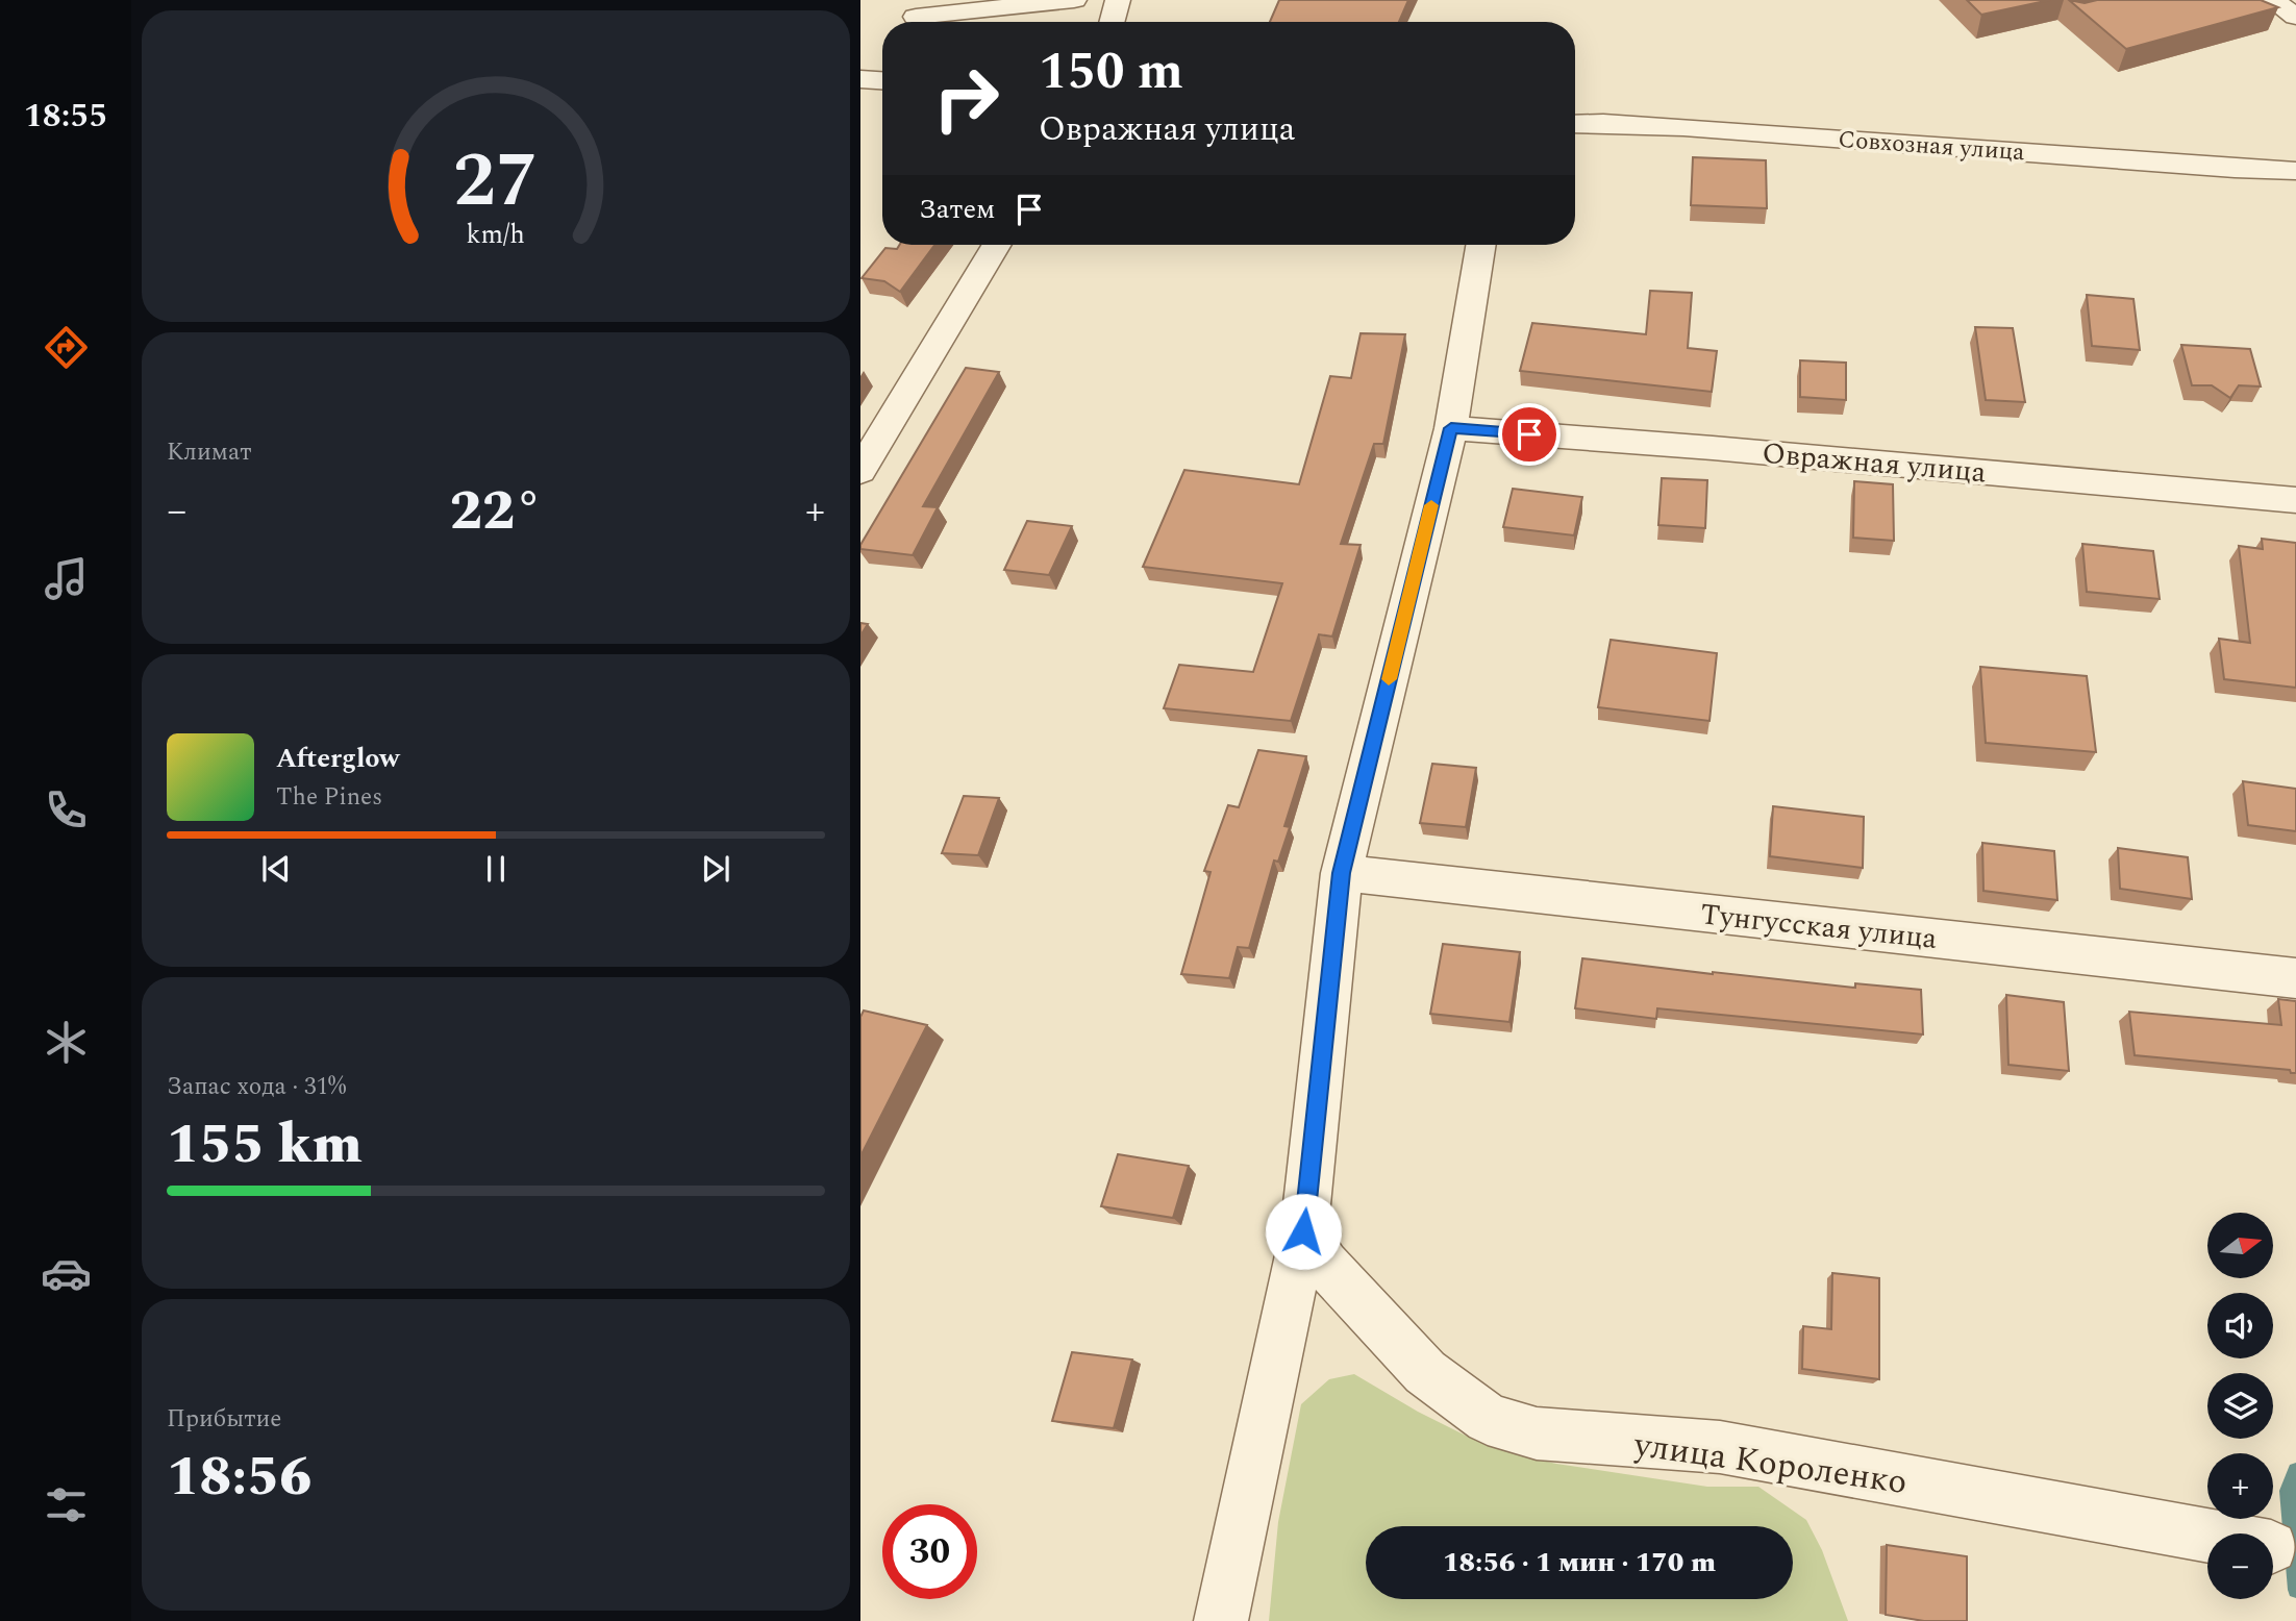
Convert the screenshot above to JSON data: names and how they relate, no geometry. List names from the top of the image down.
{
  "streets": {
    "street": [
      "Совхозная улица",
      "Овражная улица",
      "Тунгусская улица",
      "улица Короленко"
    ]
  },
  "north": "right",
  "page": {
    "tabs": "18:55",
    "turn": ["150 m", "Овражная улица"],
    "then": "Затем",
    "tile": [
      "Климат",
      ["Запас хода · 31%", "155 km"],
      ["Прибытие", "18:56"]
    ],
    "heat": ["−", "22°", "+"],
    "song": ["Afterglow", "The Pines"],
    "map_buttons": ["+", "−"],
    "limit": "30",
    "trip": "18:56 · 1 мин · 170 m",
    "gauge": ["27", "km/h"]
  }
}
